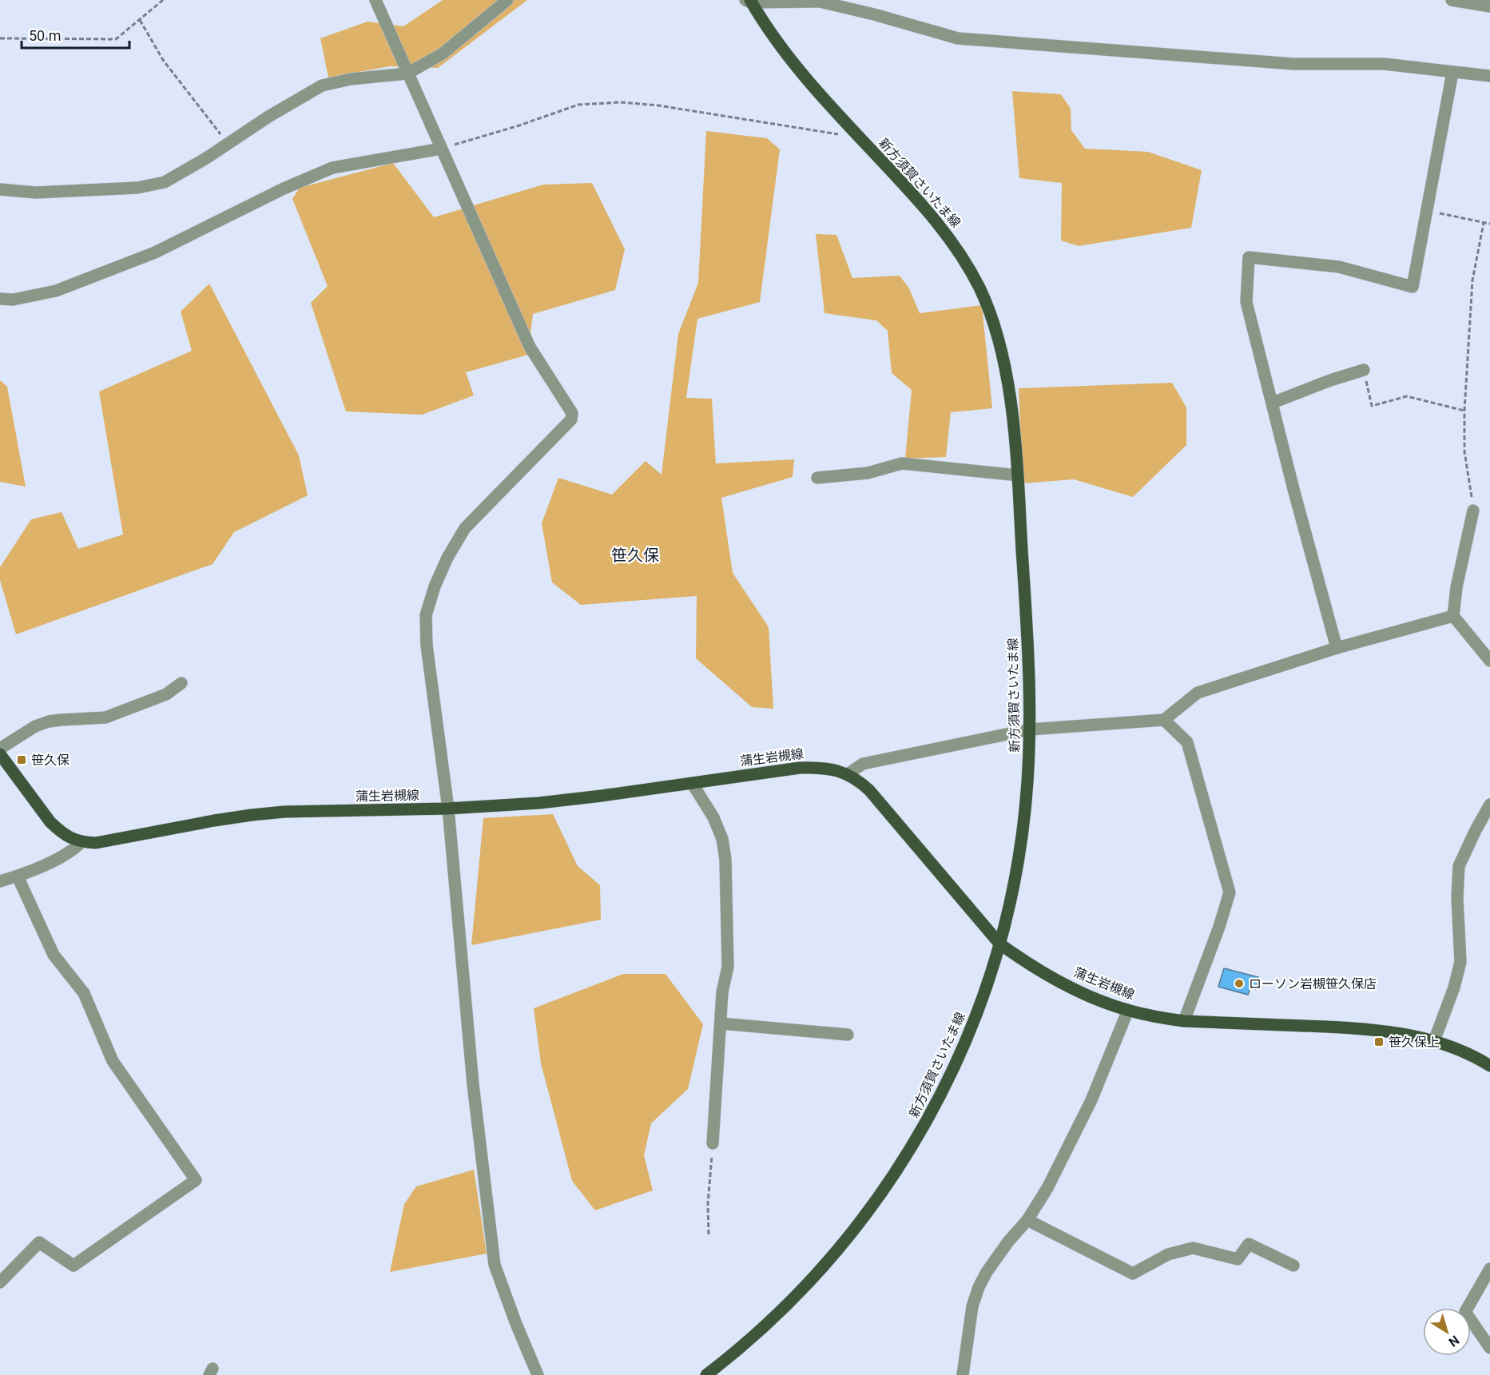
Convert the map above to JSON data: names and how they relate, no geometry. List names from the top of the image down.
{
  "streets": {
    "main road": ["新方須賀さいたま線", "蒲生岩槻線"]
  },
  "crossings": [
    ["新方須賀さいたま線", "蒲生岩槻線"]
  ],
  "districts": ["笹久保"],
  "places": {
    "transit": ["笹久保", "笹久保上"],
    "other": ["ローソン岩槻笹久保店"]
  },
  "scale_bar": "50 m",
  "north": "bottom right"
}
